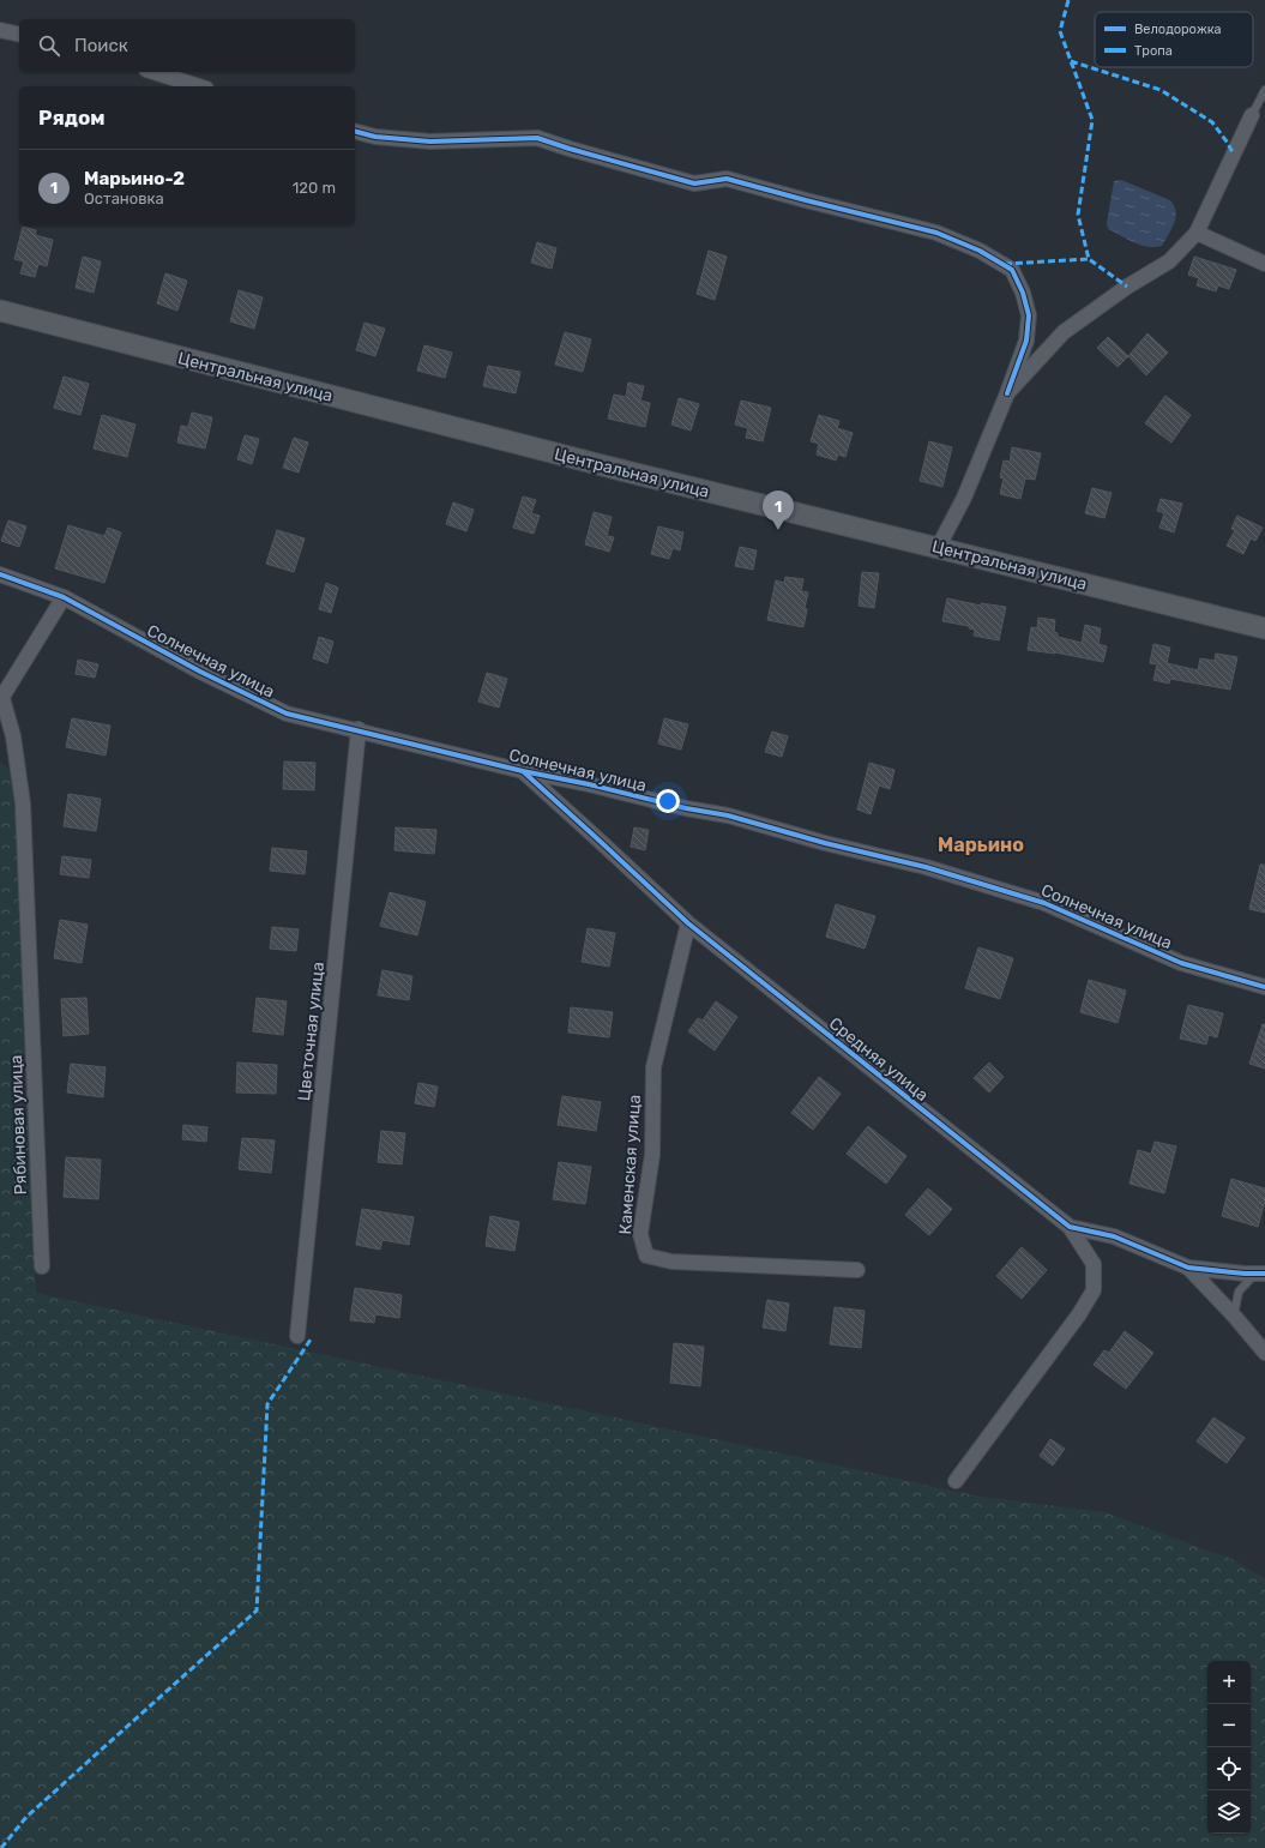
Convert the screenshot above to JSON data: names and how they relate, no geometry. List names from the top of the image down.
{
  "streets": {
    "main road": ["Центральная улица"],
    "street": [
      "Солнечная улица",
      "Цветочная улица",
      "Средняя улица",
      "Рябиновая улица",
      "Каменская улица"
    ]
  },
  "crossings": [
    ["Солнечная улица", "Цветочная улица"],
    ["Солнечная улица", "Средняя улица"],
    ["Средняя улица", "Каменская улица"]
  ],
  "districts": ["Марьино"],
  "legend": ["Велодорожка", "Тропа"],
  "page": {
    "search": "Поиск",
    "heading": "Рядом",
    "list": [
      {
        "mark": "1",
        "name": "Марьино-2",
        "note": "Остановка",
        "value": "120 m"
      }
    ],
    "pins": "1",
    "map_buttons": ["+", "−"]
  }
}
